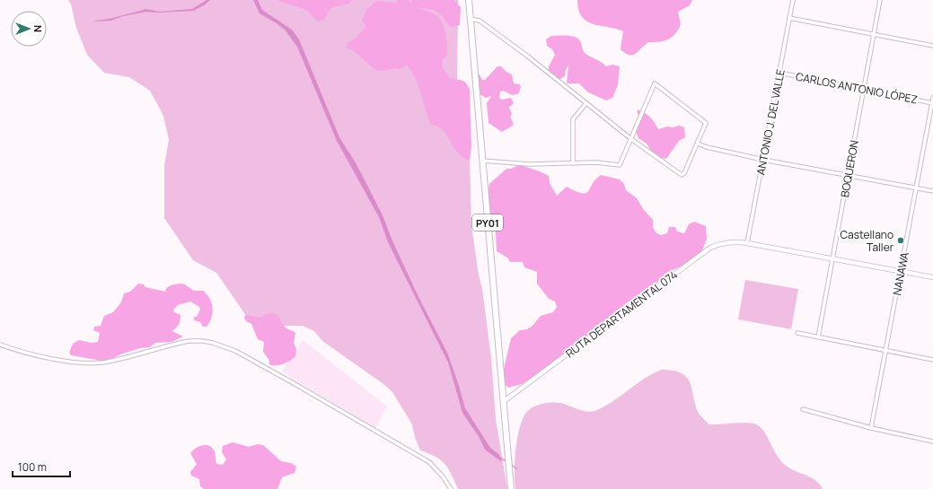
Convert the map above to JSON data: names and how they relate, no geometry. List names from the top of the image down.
{
  "streets": {
    "highway": ["PY01"],
    "street": [
      "CARLOS ANTONIO LÓPEZ",
      "ANTONIO J. DEL VALLE",
      "BOQUERON",
      "NANAWA",
      "RUTA DEPARTAMENTAL 074"
    ]
  },
  "crossings": [
    ["CARLOS ANTONIO LÓPEZ", "ANTONIO J. DEL VALLE"],
    ["CARLOS ANTONIO LÓPEZ", "BOQUERON"],
    ["CARLOS ANTONIO LÓPEZ", "NANAWA"],
    ["ANTONIO J. DEL VALLE", "RUTA DEPARTAMENTAL 074"],
    ["BOQUERON", "RUTA DEPARTAMENTAL 074"],
    ["PY01", "RUTA DEPARTAMENTAL 074"],
    ["NANAWA", "RUTA DEPARTAMENTAL 074"]
  ],
  "places": ["Castellano Taller"],
  "scale_bar": "100 m",
  "north": "right"
}
